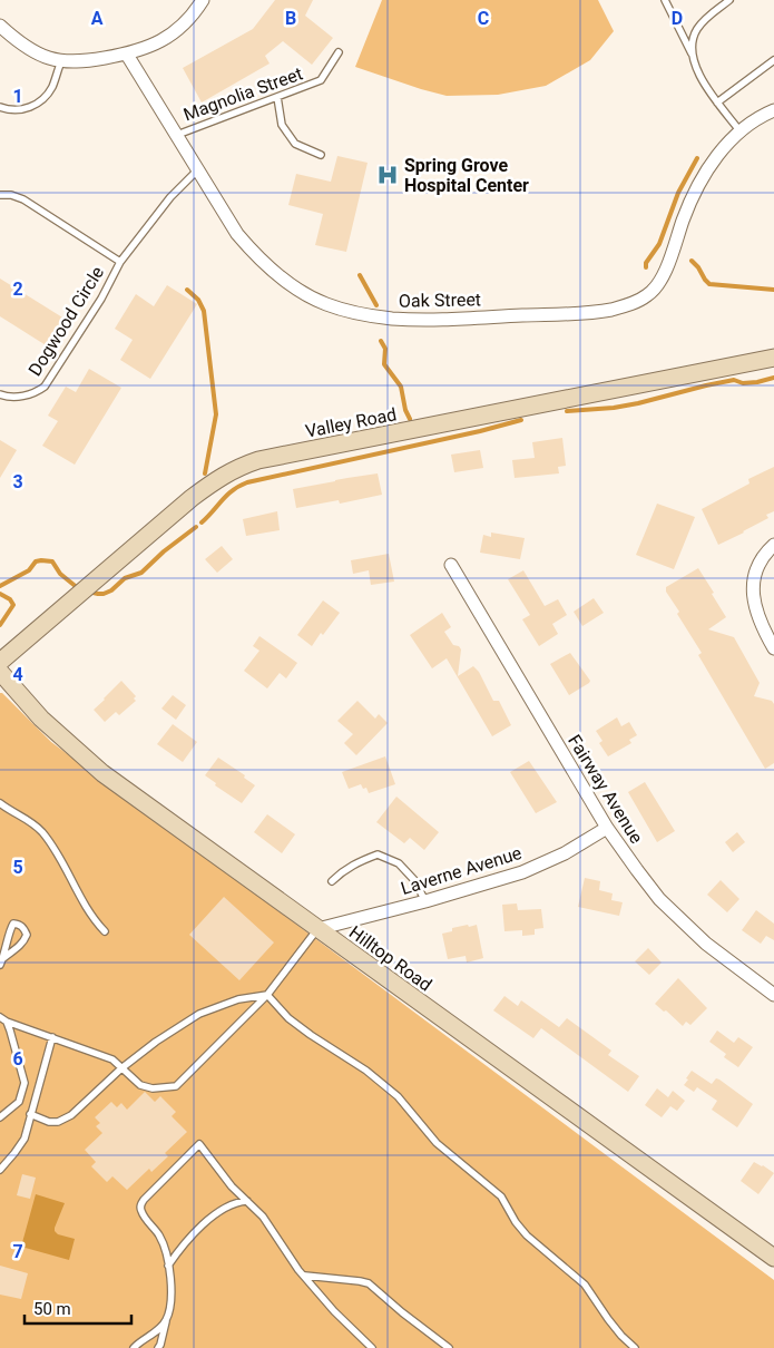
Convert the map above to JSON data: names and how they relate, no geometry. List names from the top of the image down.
{
  "streets": {
    "street": [
      "Oak Street",
      "Valley Road",
      "Fairway Avenue",
      "Laverne Avenue",
      "Hilltop Road"
    ],
    "lane": ["Magnolia Street", "Dogwood Circle"]
  },
  "crossings": [
    ["Magnolia Street", "Oak Street"],
    ["Oak Street", "Dogwood Circle"],
    ["Fairway Avenue", "Laverne Avenue"],
    ["Laverne Avenue", "Hilltop Road"]
  ],
  "places": {
    "hospital": ["Spring Grove Hospital Center"]
  },
  "scale_bar": "50 m",
  "grid": {
    "columns": [
      "A",
      "B",
      "C",
      "D"
    ],
    "rows": [
      "1",
      "2",
      "3",
      "4",
      "5",
      "6",
      "7"
    ]
  }
}
